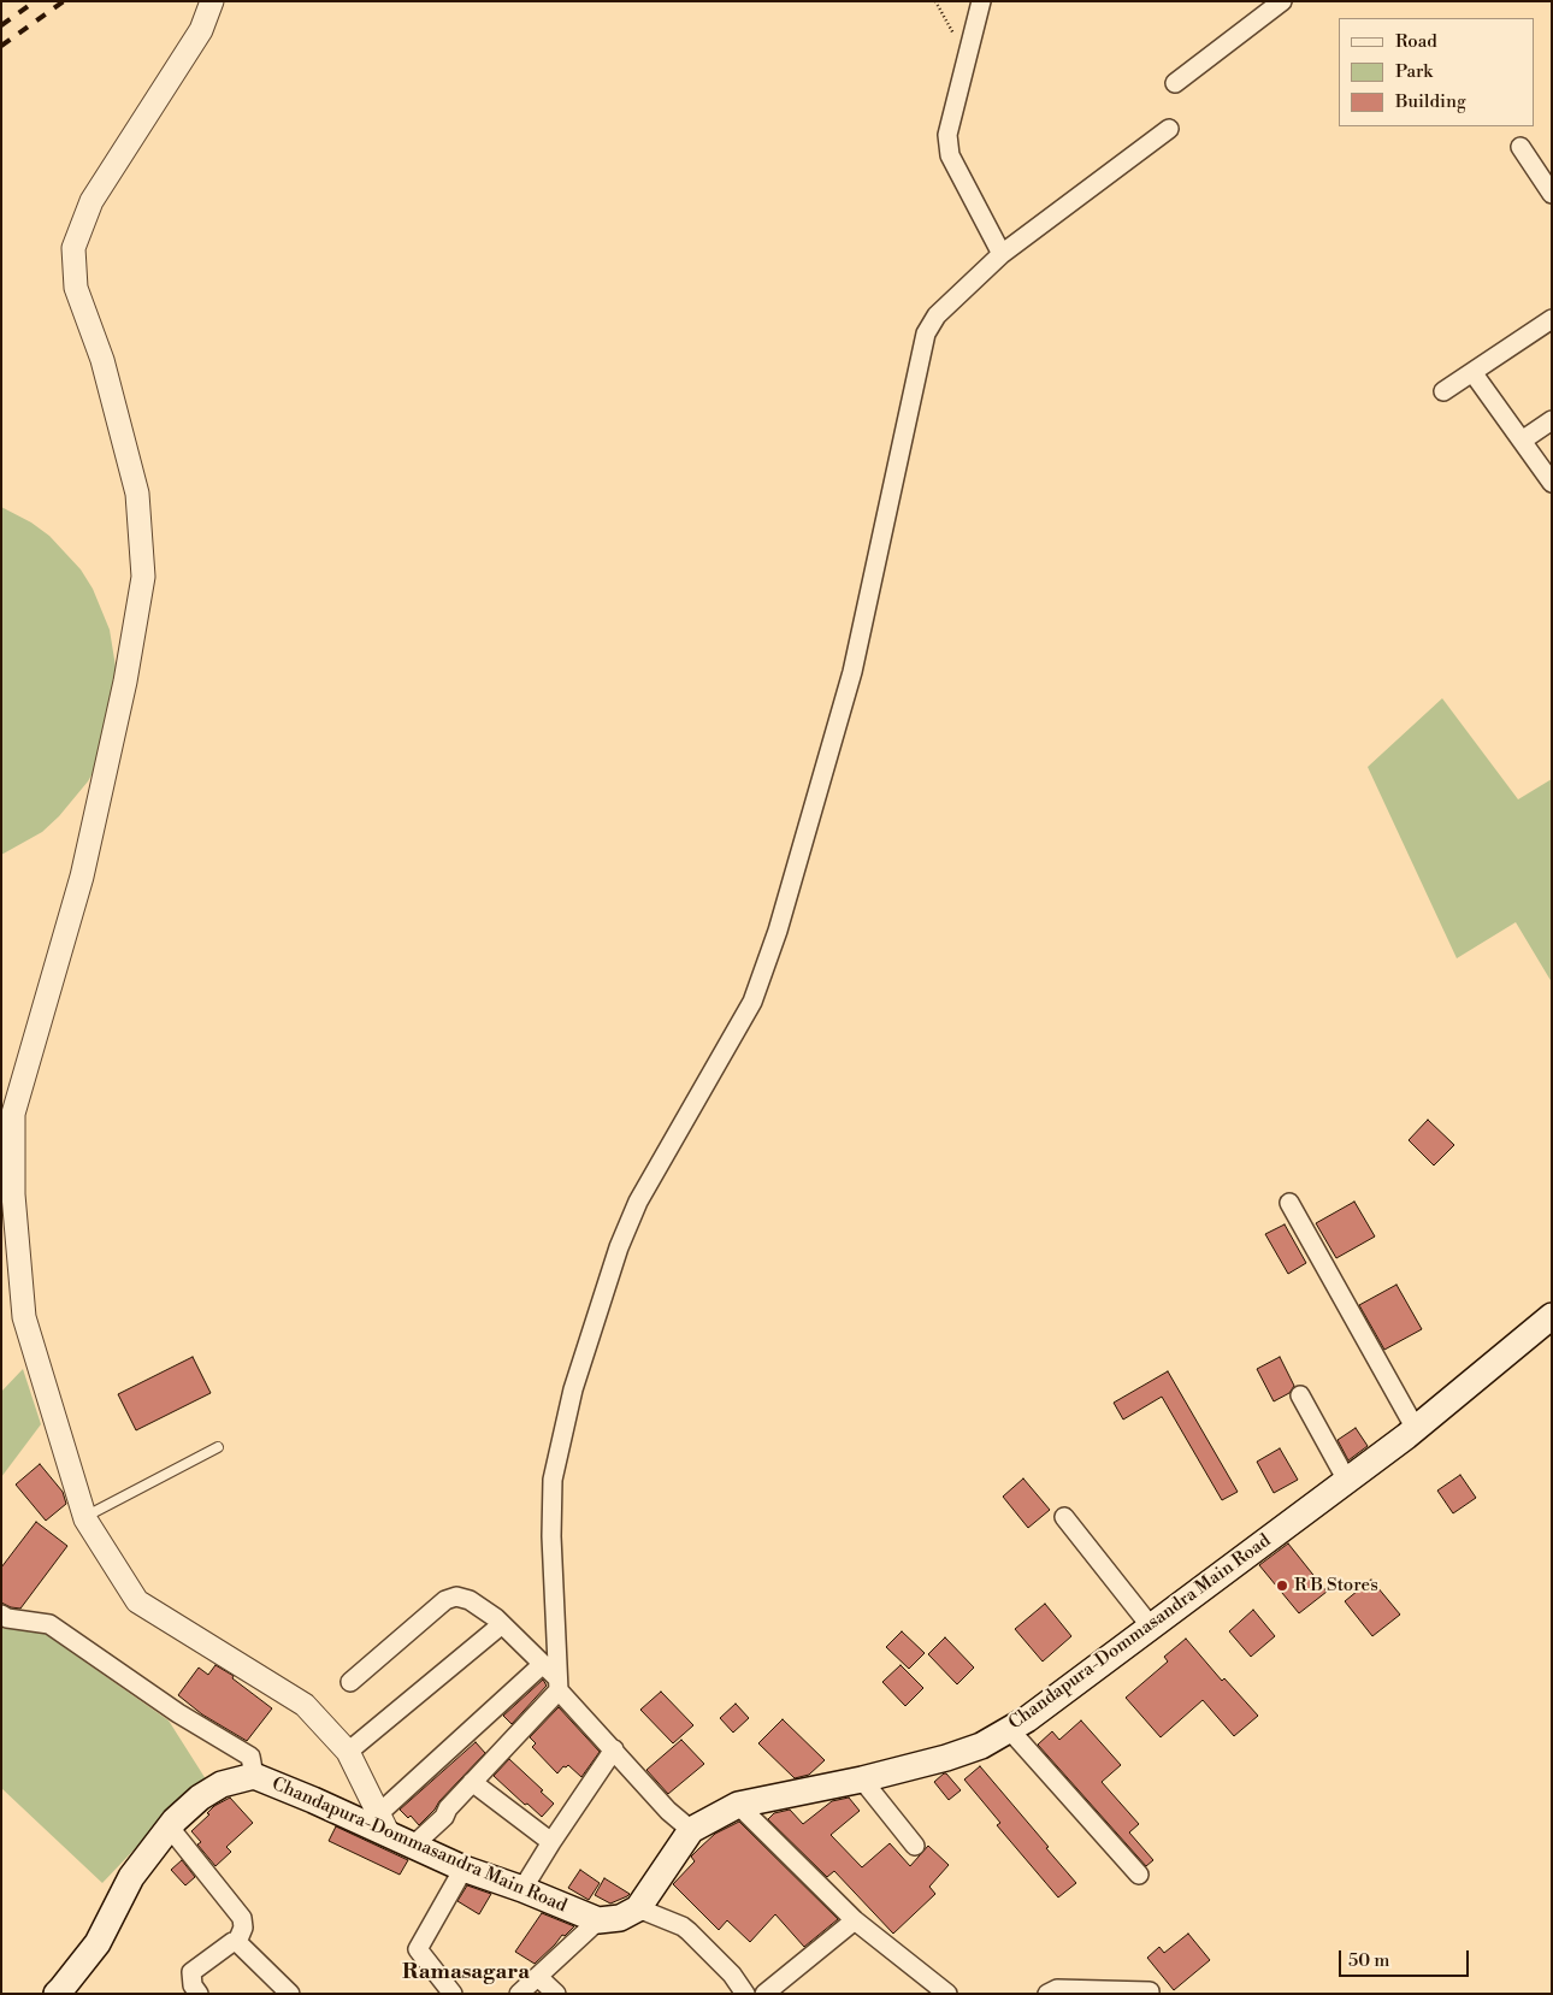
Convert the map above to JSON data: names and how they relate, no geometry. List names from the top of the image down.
{
  "streets": {
    "main road": ["Chandapura-Dommasandra Main Road"]
  },
  "districts": ["Ramasagara"],
  "places": ["R B Stores"],
  "legend": ["Road", "Park", "Building"],
  "scale_bar": "50 m"
}
